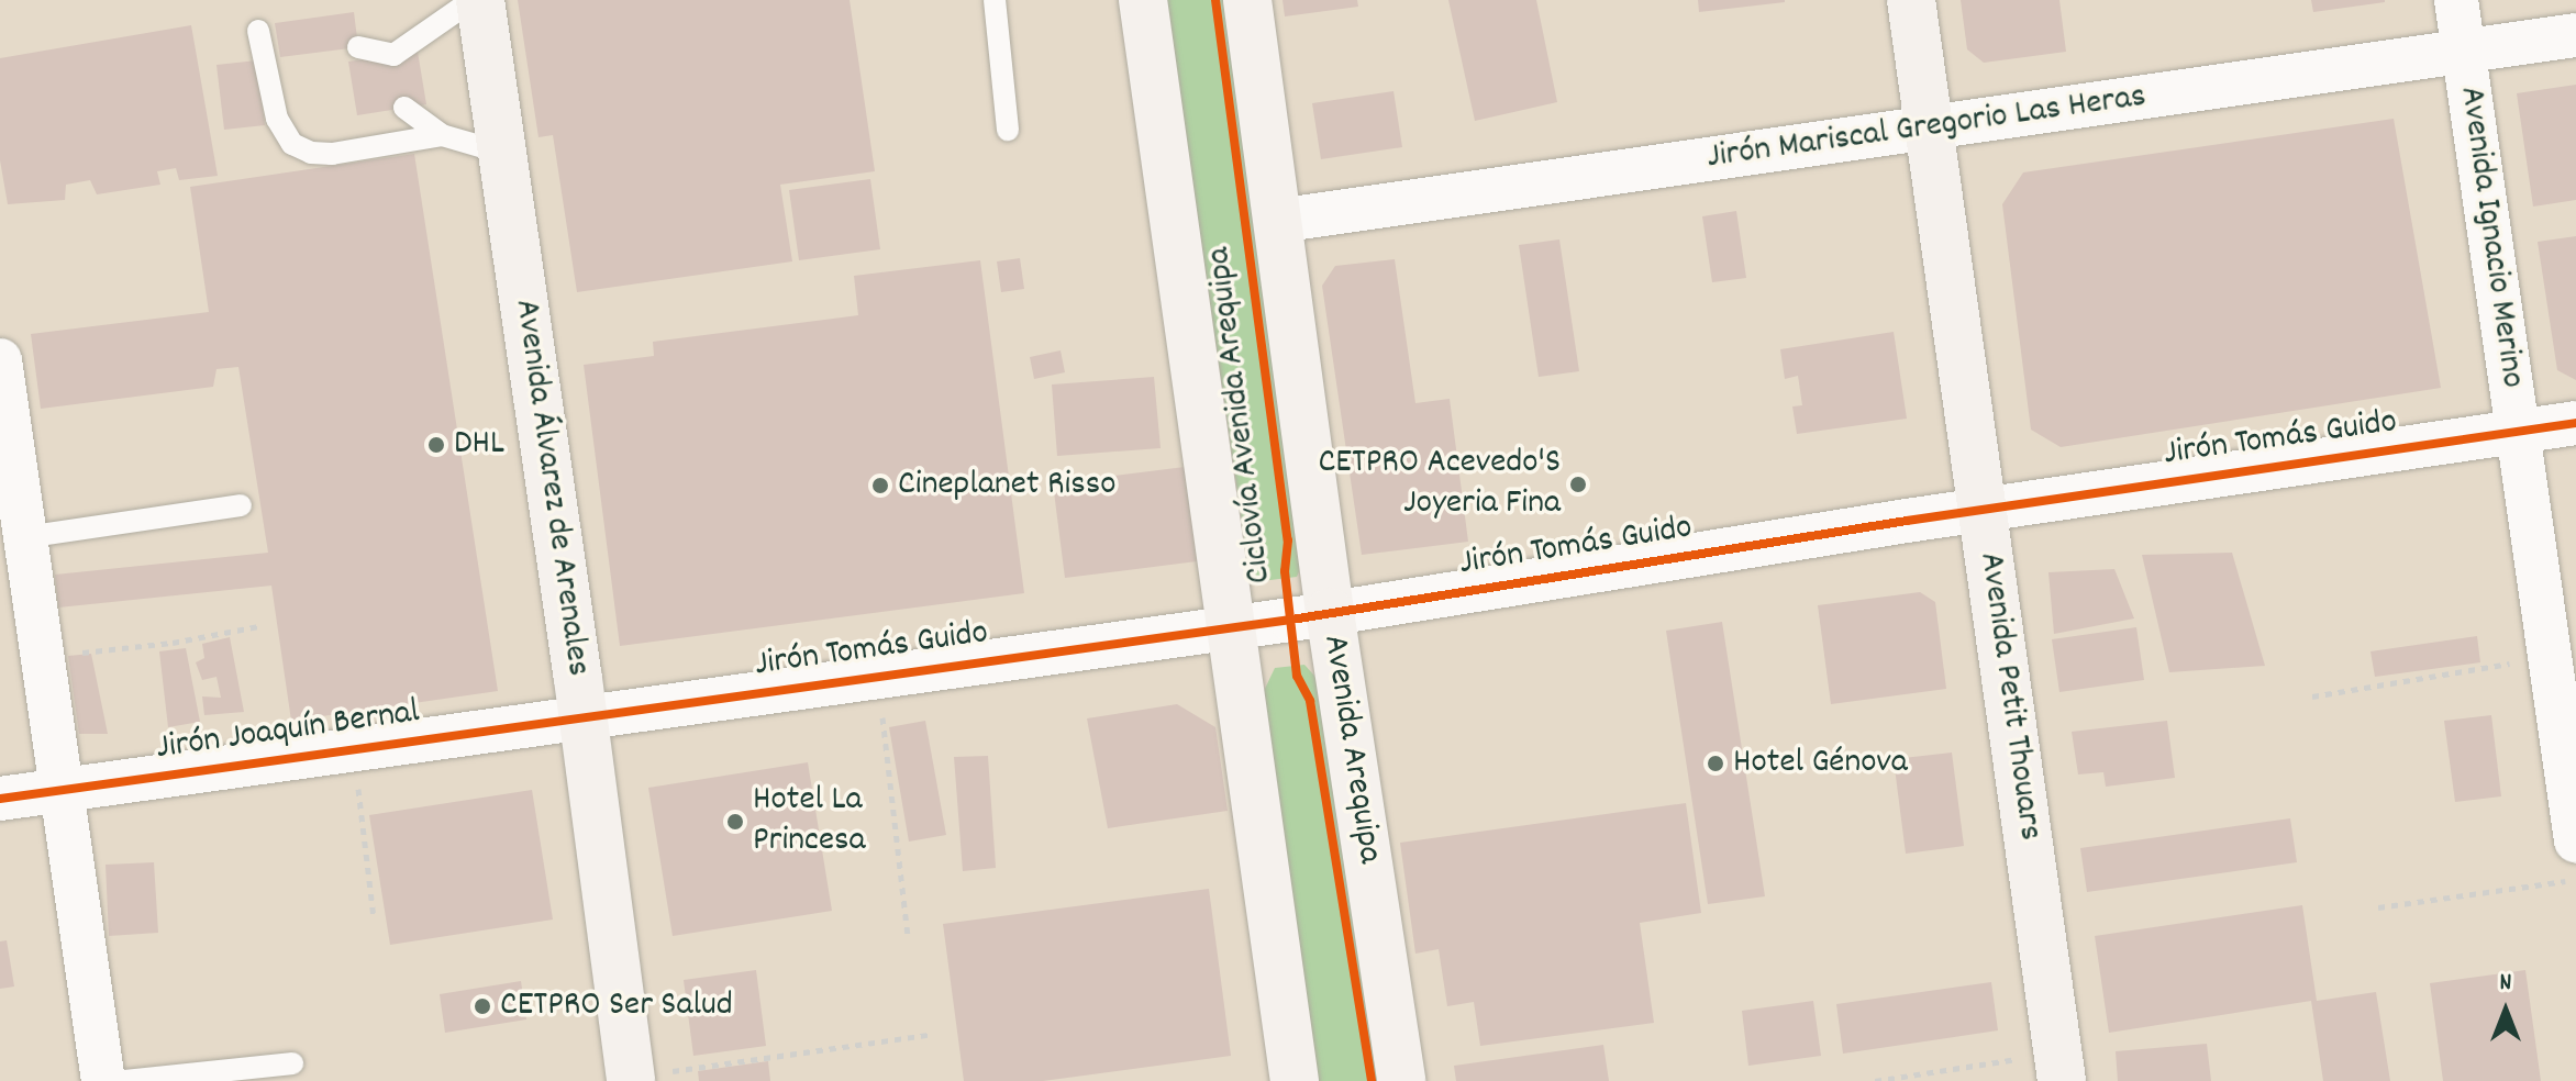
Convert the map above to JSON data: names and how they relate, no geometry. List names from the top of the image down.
{
  "streets": {
    "main road": ["Avenida Álvarez de Arenales", "Avenida Petit Thouars", "Avenida Arequipa"],
    "street": [
      "Jirón Mariscal Gregorio Las Heras",
      "Avenida Ignacio Merino",
      "Jirón Tomás Guido",
      "Jirón Joaquín Bernal"
    ],
    "cycle path": ["Ciclovía Avenida Arequipa"]
  },
  "crossings": [
    ["Jirón Mariscal Gregorio Las Heras", "Avenida Ignacio Merino"],
    ["Jirón Mariscal Gregorio Las Heras", "Avenida Petit Thouars"],
    ["Jirón Mariscal Gregorio Las Heras", "Avenida Arequipa"],
    ["Avenida Ignacio Merino", "Jirón Tomás Guido"],
    ["Jirón Tomás Guido", "Avenida Álvarez de Arenales"],
    ["Jirón Tomás Guido", "Avenida Petit Thouars"],
    ["Jirón Tomás Guido", "Jirón Joaquín Bernal"],
    ["Jirón Tomás Guido", "Avenida Arequipa"],
    ["Avenida Álvarez de Arenales", "Jirón Joaquín Bernal"]
  ],
  "places": [
    "DHL",
    "CETPRO Acevedo'S Joyeria Fina",
    "Cineplanet Risso",
    "Hotel Génova",
    "Hotel La Princesa",
    "CETPRO Ser Salud"
  ],
  "north": "top"
}
